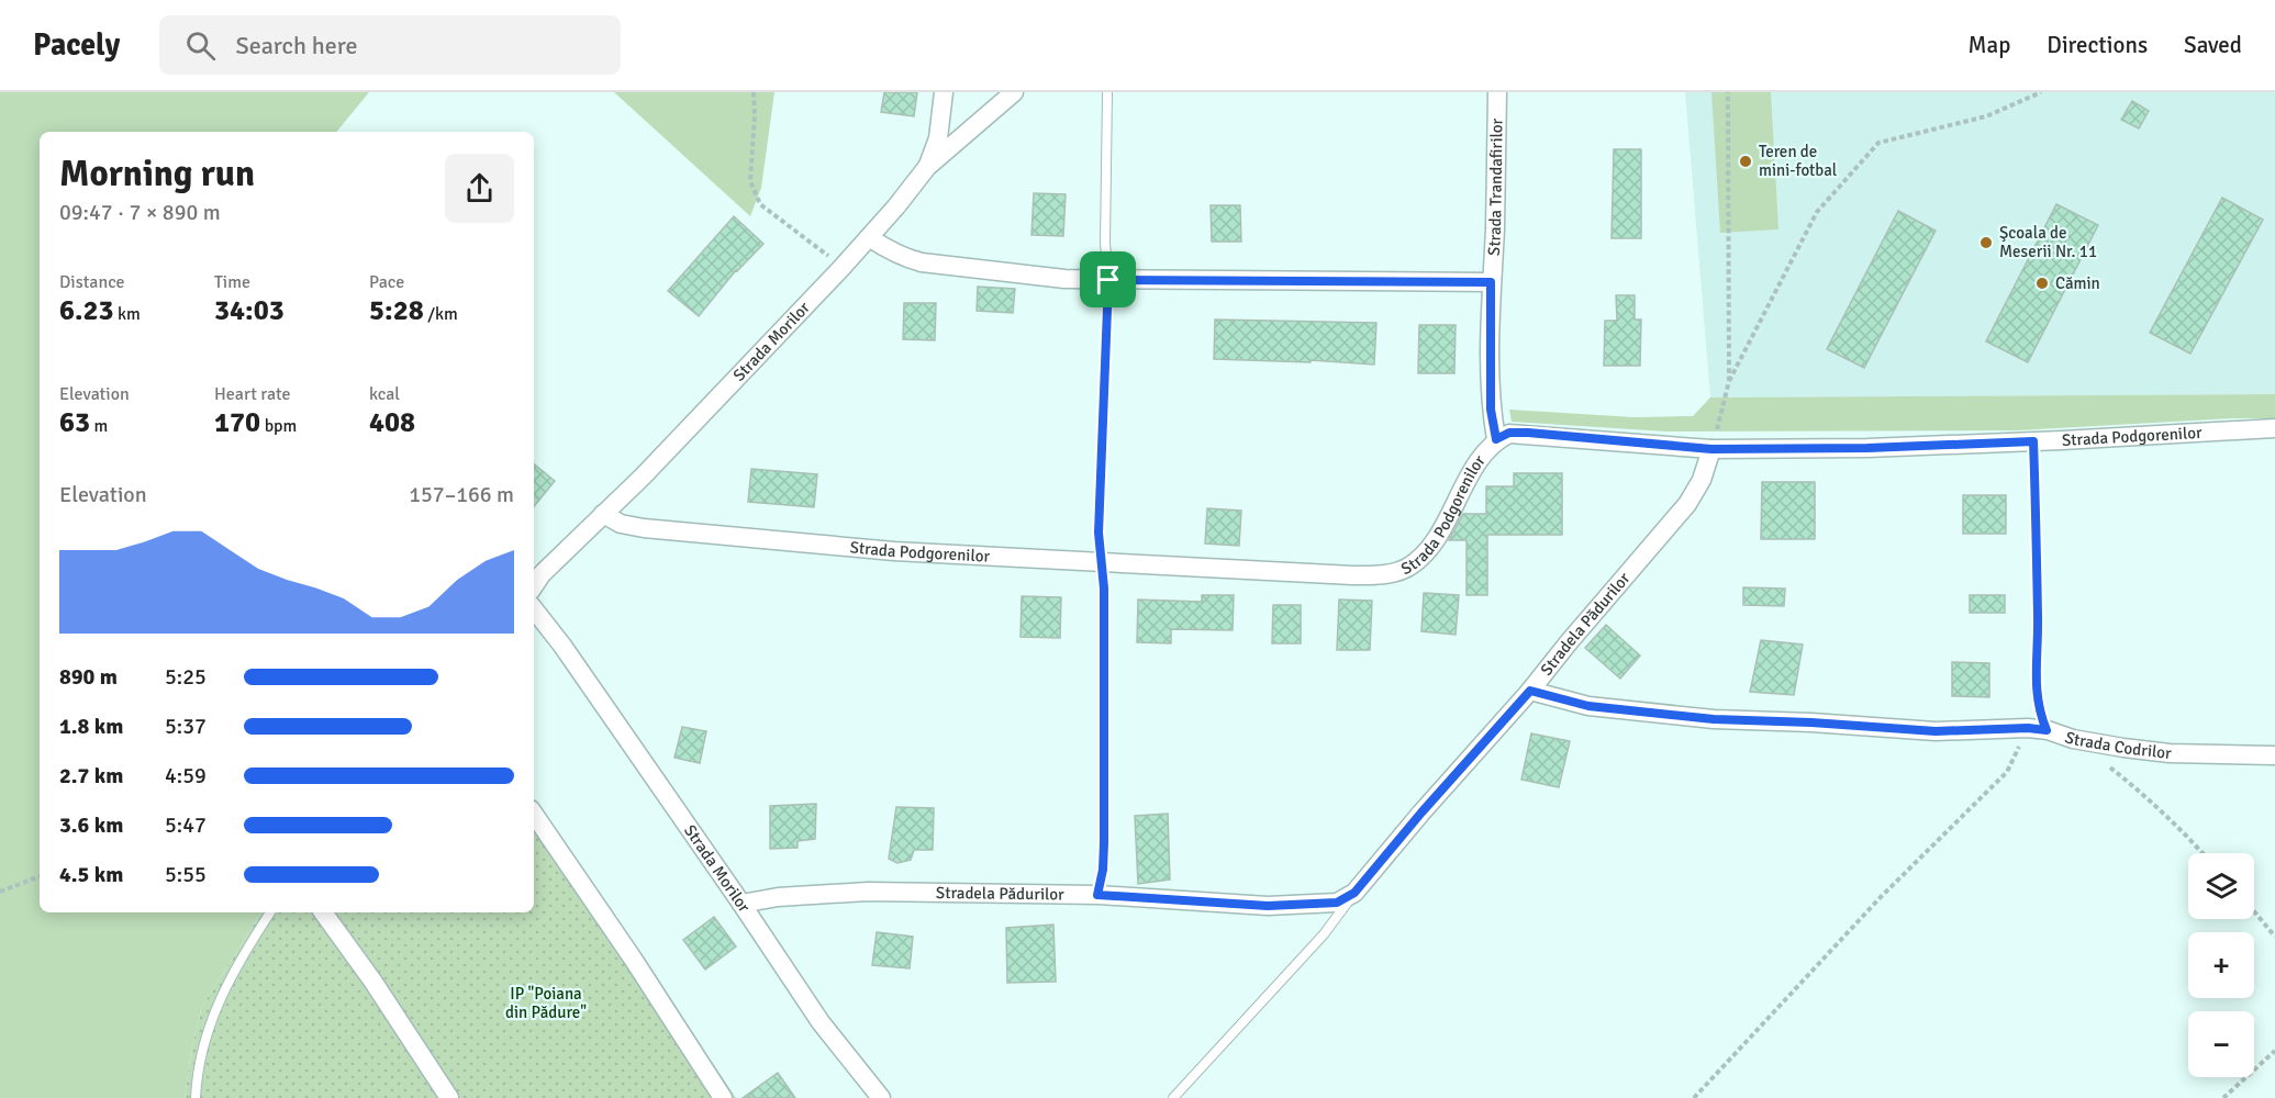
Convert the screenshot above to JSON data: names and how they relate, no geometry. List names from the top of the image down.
{
  "streets": {
    "street": [
      "Strada Trandafirilor",
      "Strada Morilor",
      "Strada Podgorenilor",
      "Stradela Pădurilor",
      "Strada Codrilor"
    ]
  },
  "crossings": [
    ["Strada Trandafirilor", "Strada Podgorenilor"],
    ["Strada Morilor", "Strada Podgorenilor"],
    ["Strada Morilor", "Stradela Pădurilor"],
    ["Strada Podgorenilor", "Stradela Pădurilor"],
    ["Stradela Pădurilor", "Strada Codrilor"]
  ],
  "parks": ["IP \"Poiana din Pădure\""],
  "places": ["Teren de mini-fotbal", "Şcoala de Meserii Nr. 11", "Cămin"],
  "page": {
    "header": "Pacely",
    "search": "Search here",
    "nav": ["Map", "Directions", "Saved"],
    "heading": ["Morning run", "09:47 · 7 × 890 m"],
    "stats": [
      ["Distance", "6.23 km"],
      ["Time", "34:03"],
      ["Pace", "5:28 /km"],
      ["Elevation", "63 m"],
      ["Heart rate", "170 bpm"],
      ["kcal", "408"]
    ],
    "chart": ["Elevation", "157–166 m"],
    "list": [
      {
        "name": "890 m",
        "note": "5:25"
      },
      {
        "name": "1.8 km",
        "note": "5:37"
      },
      {
        "name": "2.7 km",
        "note": "4:59"
      },
      {
        "name": "3.6 km",
        "note": "5:47"
      },
      {
        "name": "4.5 km",
        "note": "5:55"
      }
    ],
    "map_buttons": ["+", "−"]
  }
}
